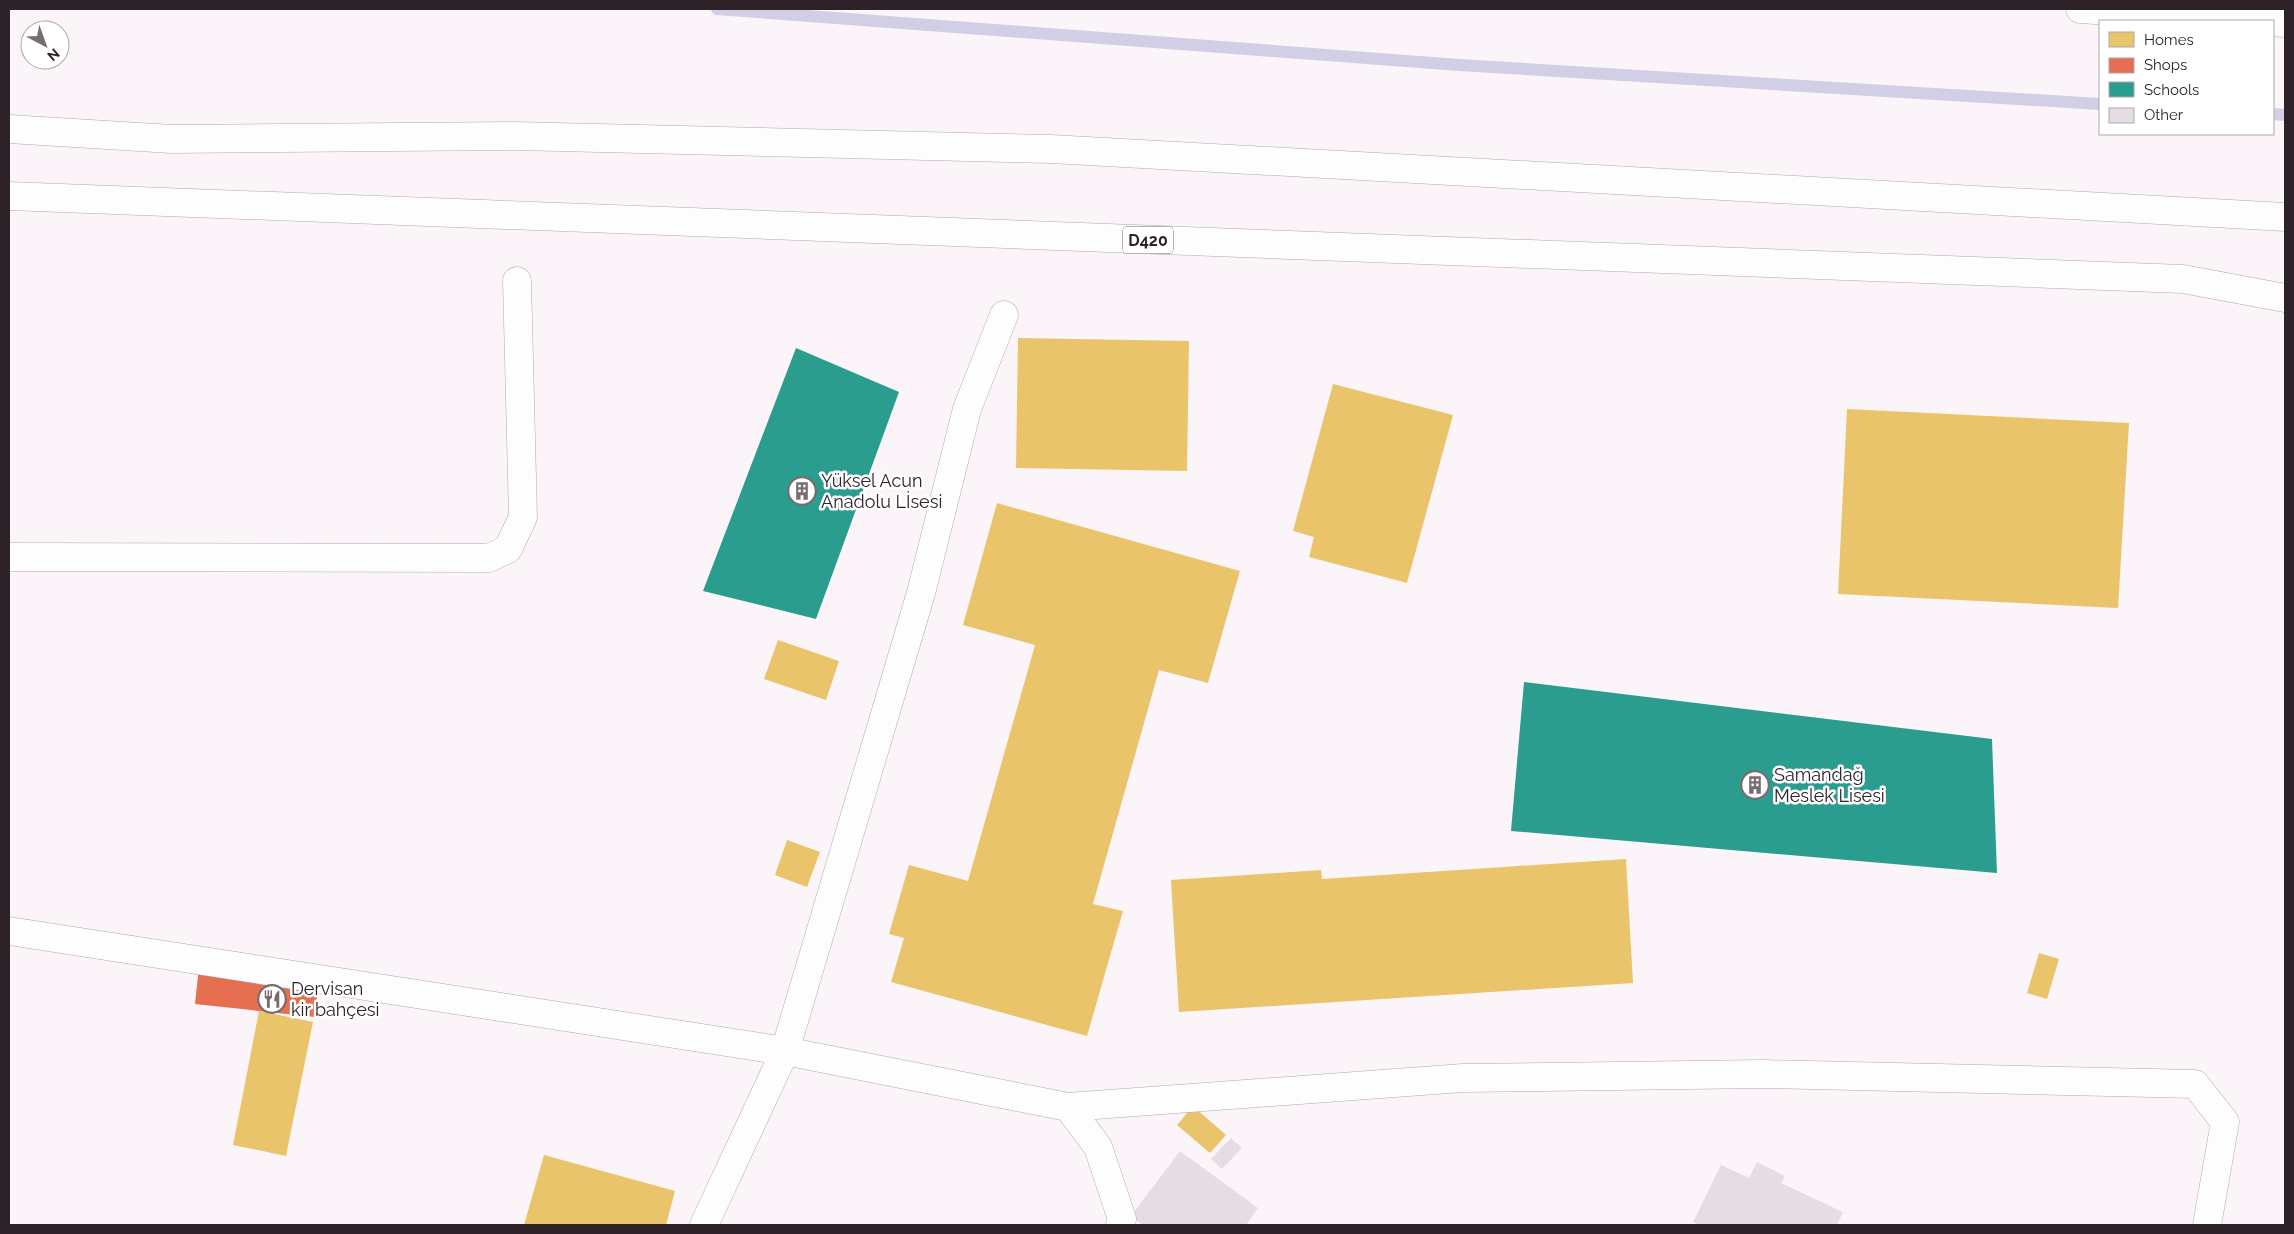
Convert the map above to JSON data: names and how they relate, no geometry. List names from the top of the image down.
{
  "streets": {
    "main road": ["D420"]
  },
  "places": {
    "building": ["Yüksel Acun Anadolu Lİsesi", "Samandağ Meslek Lisesi"],
    "restaurant": ["Dervisan kir bahçesi"]
  },
  "legend": [
    "Homes",
    "Shops",
    "Schools",
    "Other"
  ],
  "north": "bottom right"
}
